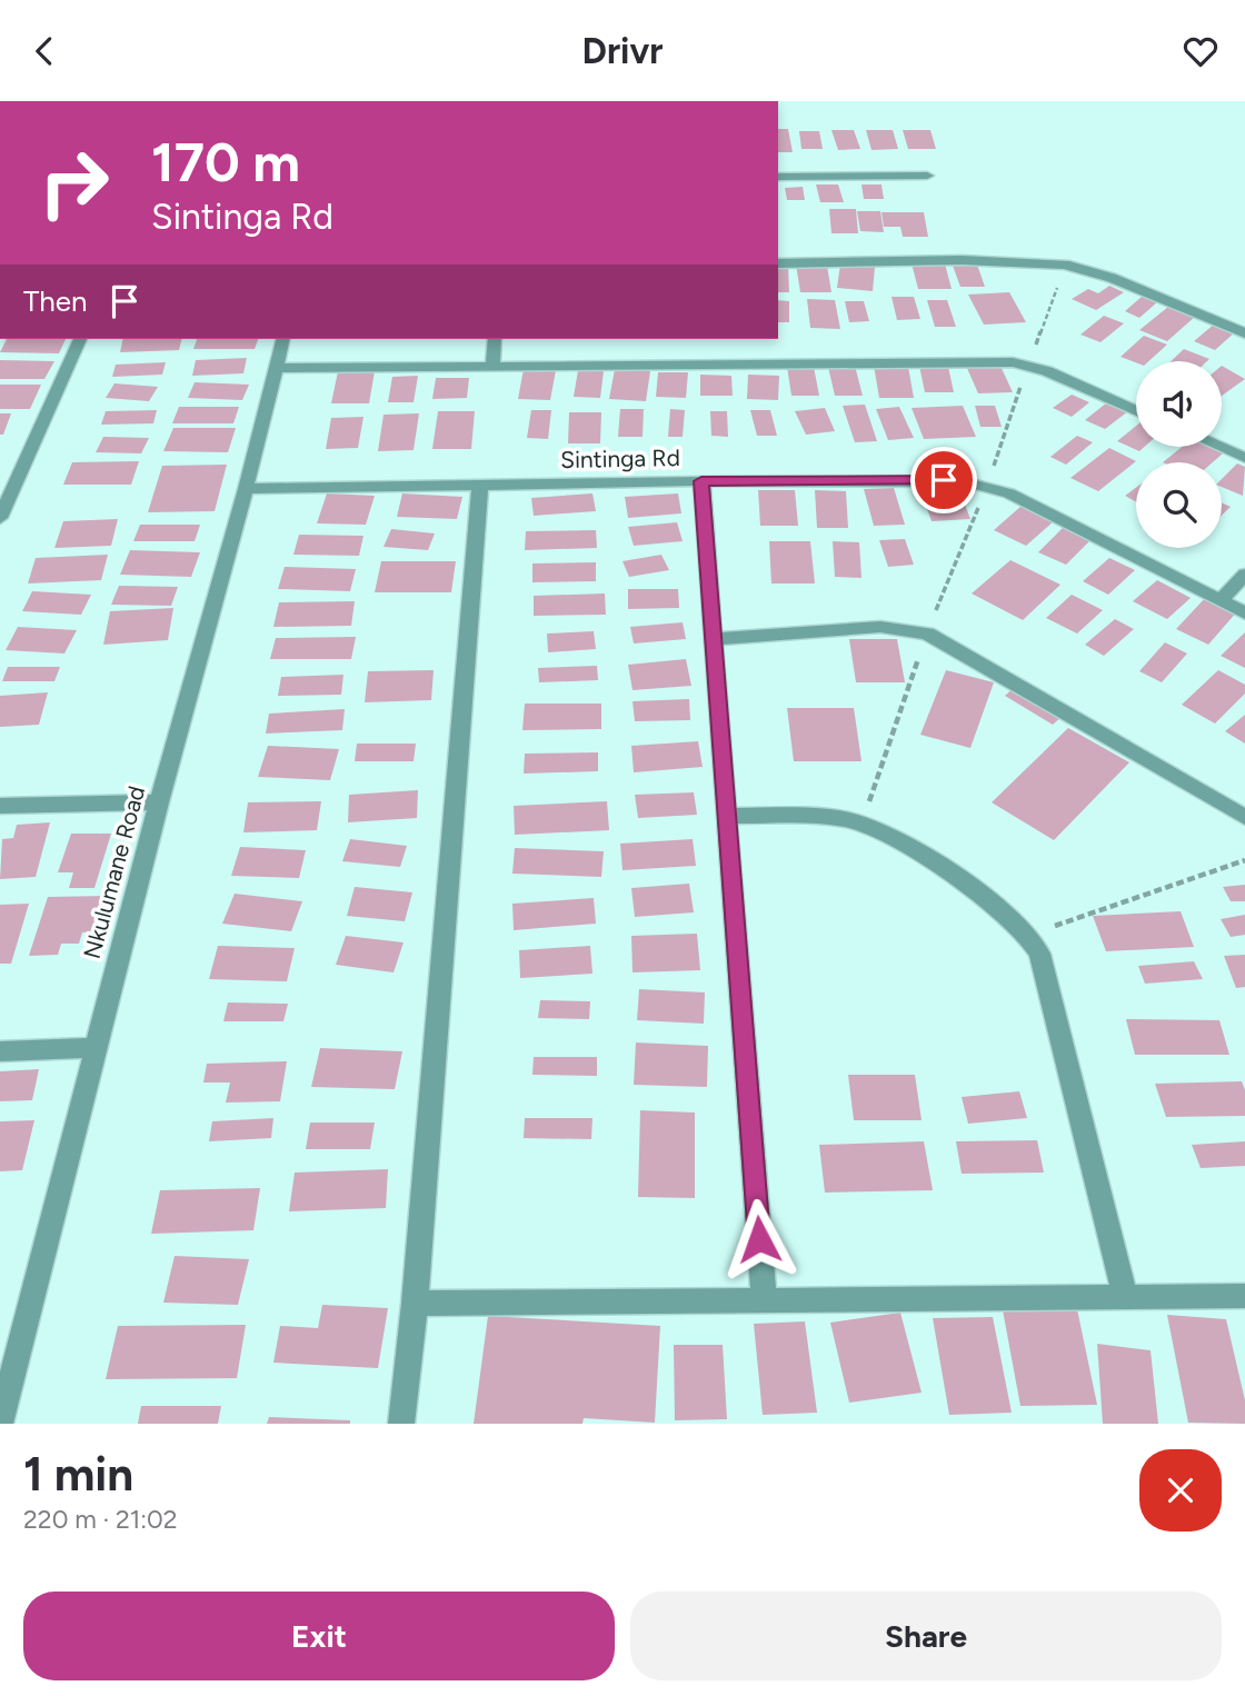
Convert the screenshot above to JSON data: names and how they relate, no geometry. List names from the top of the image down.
{
  "streets": {
    "street": ["Sintinga Rd", "Nkulumane Road"]
  },
  "crossings": [
    ["Sintinga Rd", "Nkulumane Road"]
  ],
  "page": {
    "header": "Drivr",
    "turn": ["170 m", "Sintinga Rd"],
    "then": "Then",
    "heading": ["1 min", "220 m · 21:02"],
    "buttons": ["Exit", "Share"]
  }
}
